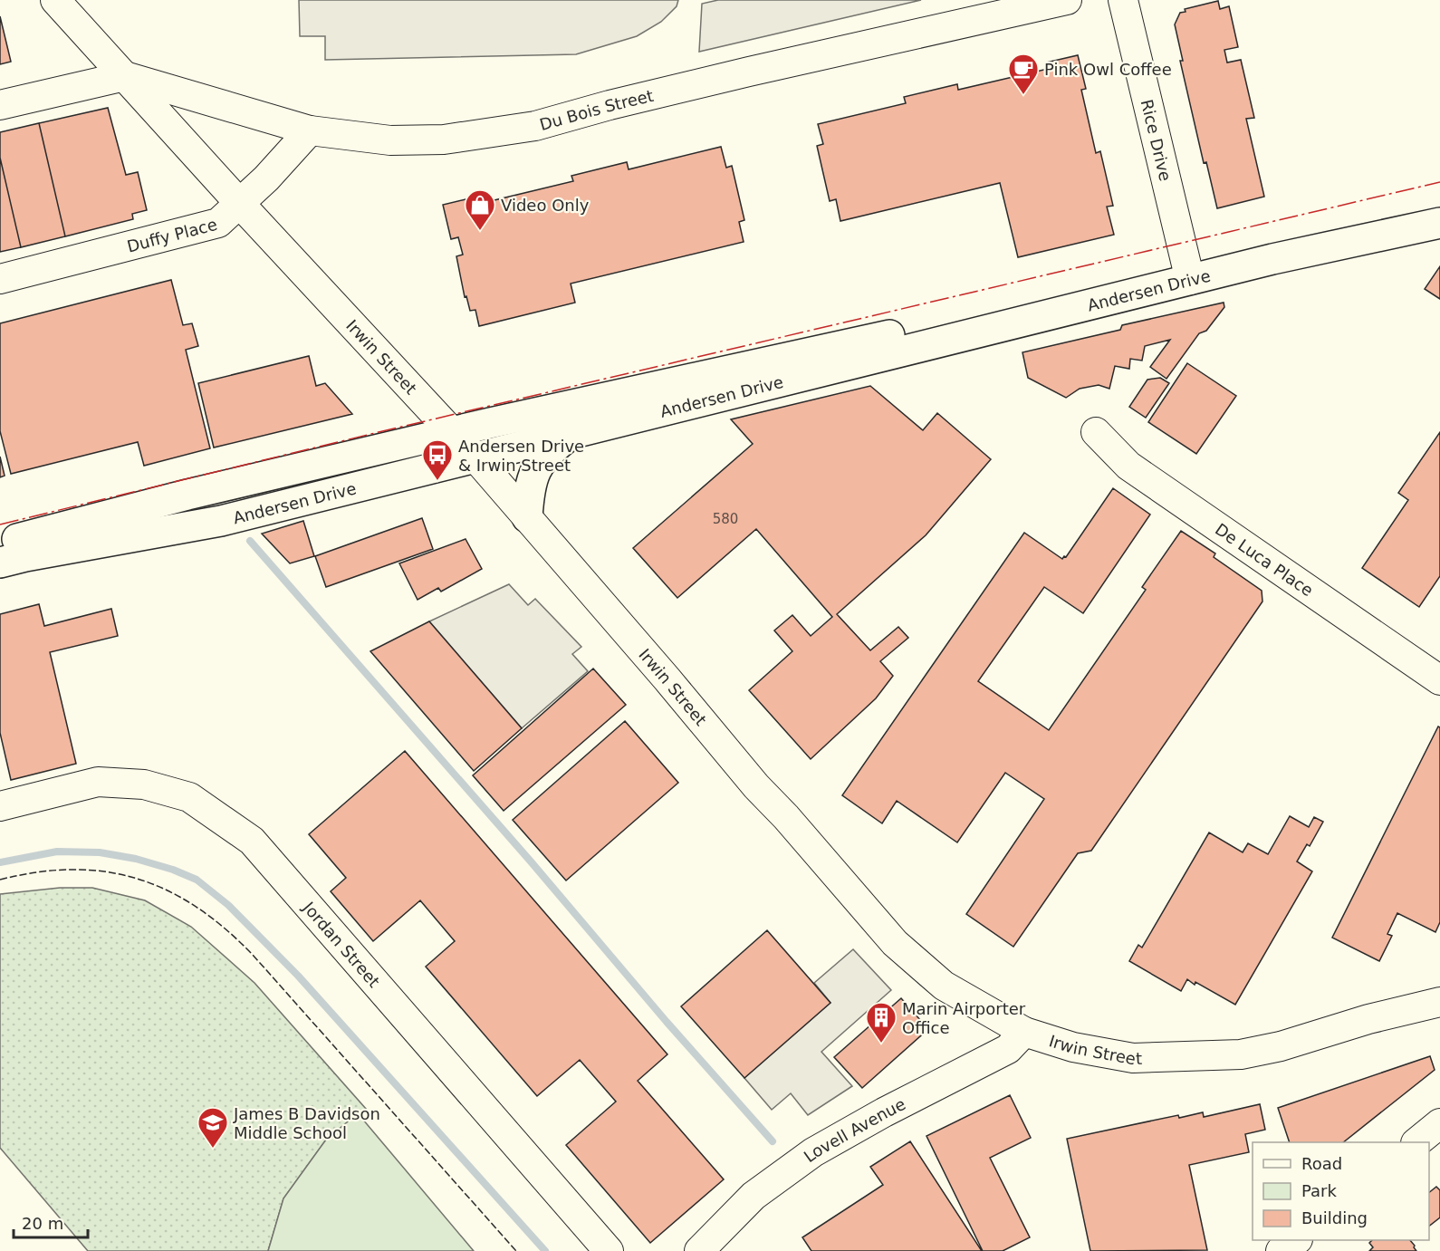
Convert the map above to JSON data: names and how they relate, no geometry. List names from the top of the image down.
{
  "streets": {
    "main road": ["Andersen Drive"],
    "street": [
      "Du Bois Street",
      "Rice Drive",
      "Duffy Place",
      "Irwin Street",
      "De Luca Place",
      "Jordan Street",
      "Lovell Avenue"
    ]
  },
  "crossings": [
    ["Du Bois Street", "Duffy Place"],
    ["Du Bois Street", "Irwin Street"],
    ["Rice Drive", "Andersen Drive"],
    ["Duffy Place", "Irwin Street"],
    ["Andersen Drive", "Irwin Street"],
    ["Irwin Street", "Lovell Avenue"]
  ],
  "places": {
    "cafe": ["Pink Owl Coffee"],
    "shop": ["Video Only"],
    "bus stop": ["Andersen Drive & Irwin Street"],
    "building": ["Marin Airporter Office"],
    "school or university": ["James B Davidson Middle School"]
  },
  "house_numbers": ["580"],
  "legend": ["Road", "Park", "Building"],
  "scale_bar": "20 m"
}
